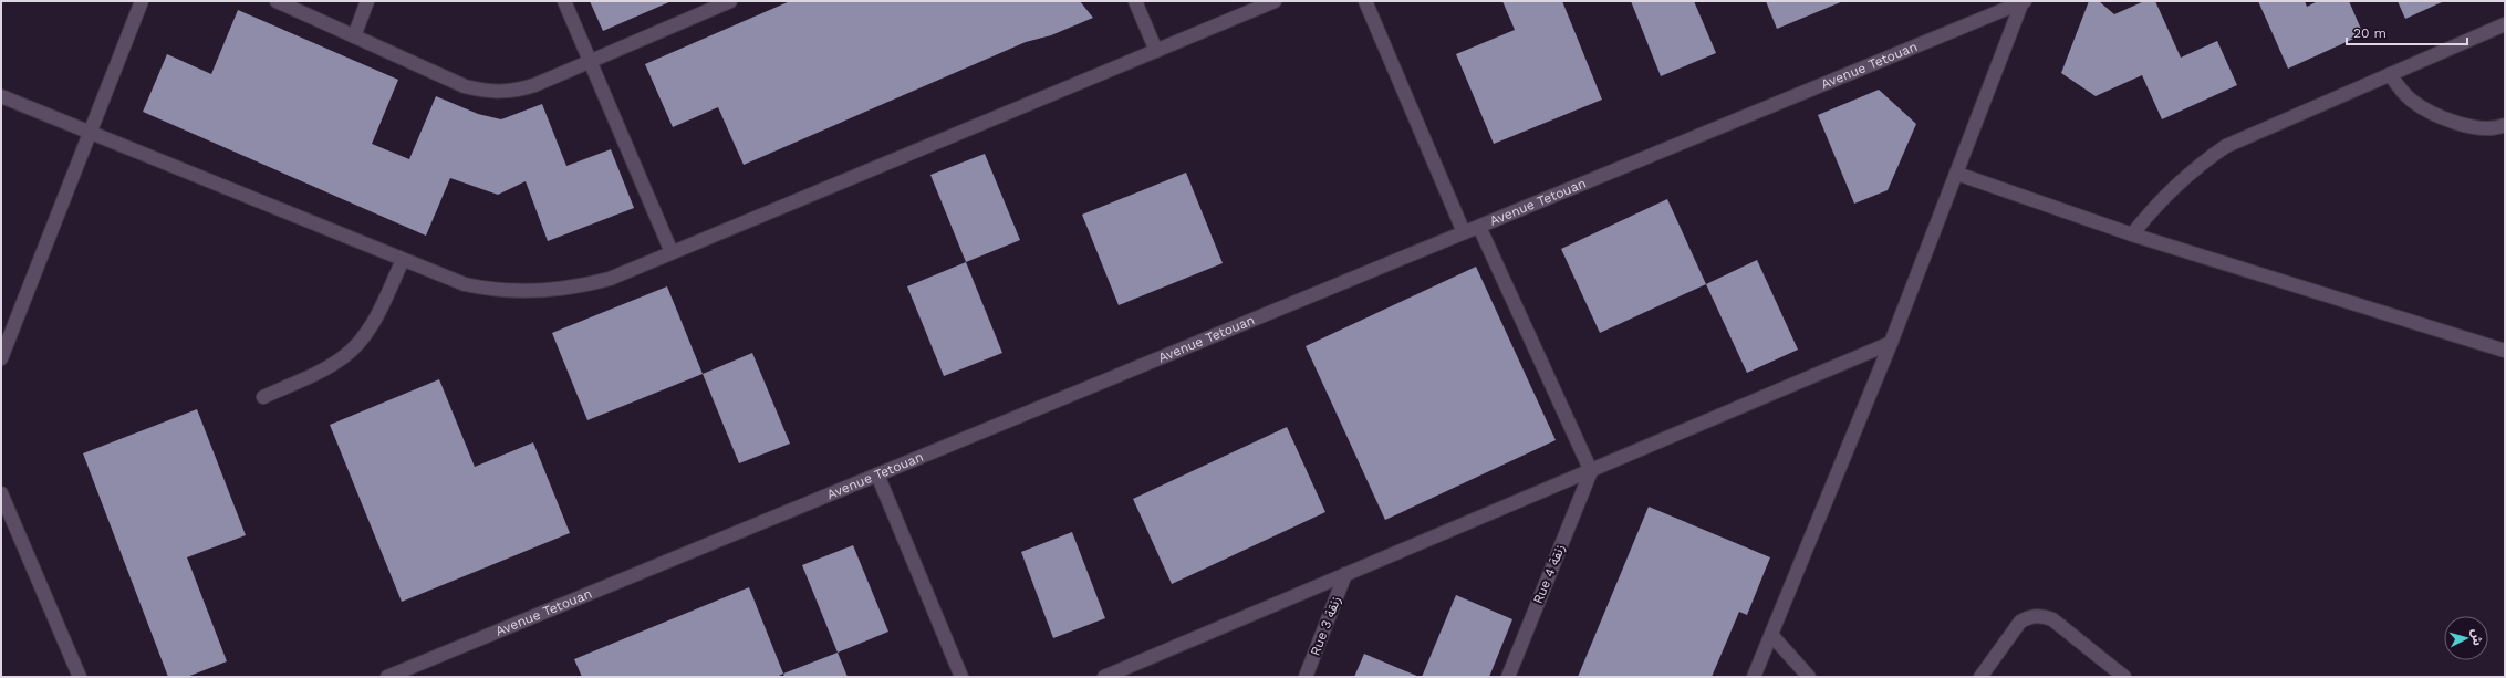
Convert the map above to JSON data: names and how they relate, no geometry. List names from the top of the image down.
{
  "streets": {
    "street": ["Avenue Tetouan", "Rue 4 زنقة", "Rue 3 زنقة"]
  },
  "scale_bar": "20 m",
  "north": "right"
}
